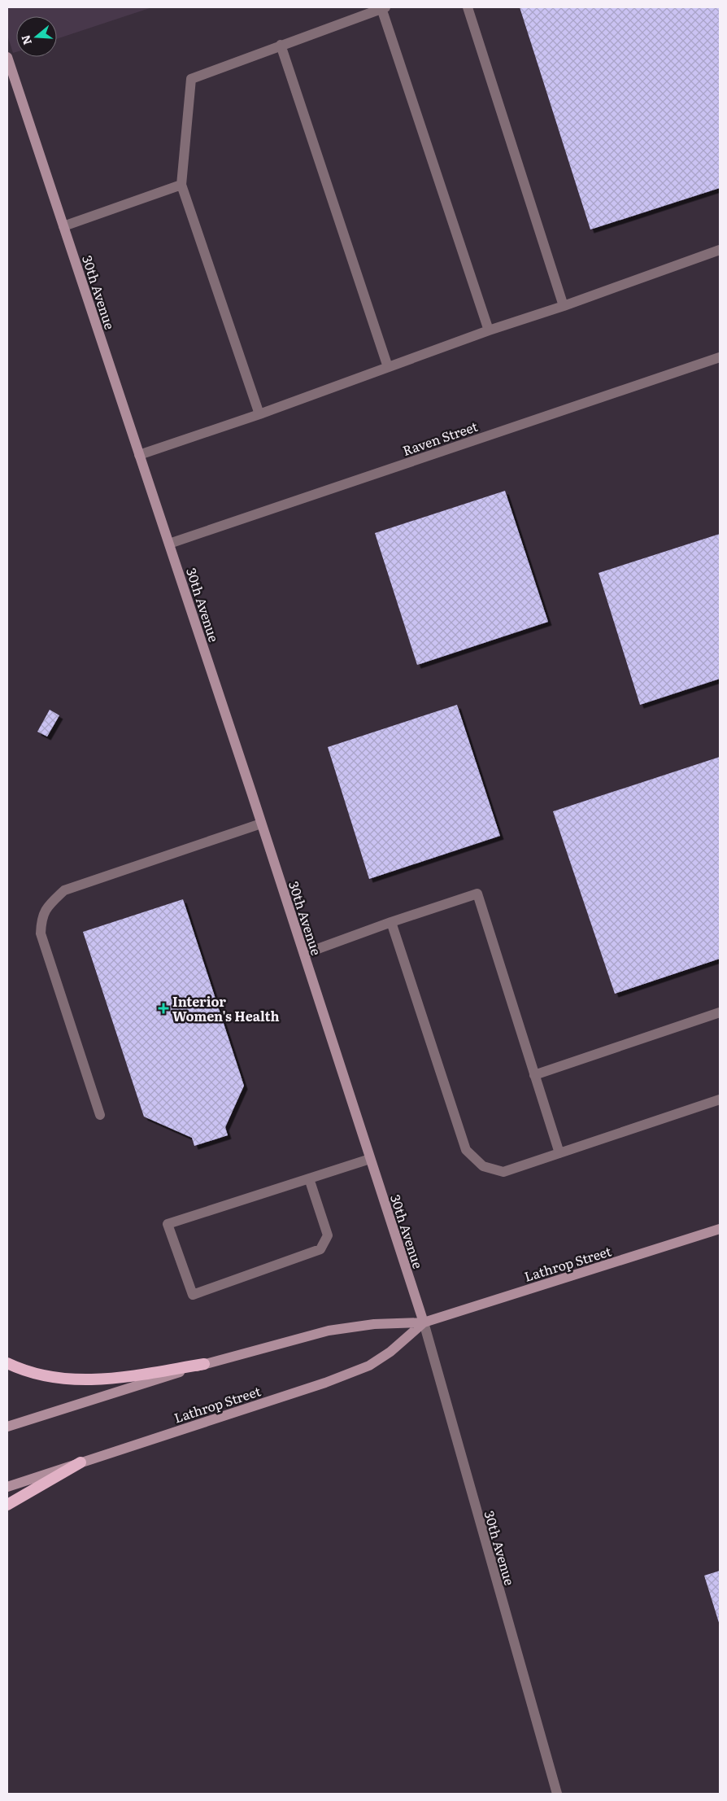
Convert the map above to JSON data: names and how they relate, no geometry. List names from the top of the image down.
{
  "streets": {
    "main road": ["30th Avenue", "Lathrop Street"],
    "street": ["Raven Street"]
  },
  "crossings": [
    ["30th Avenue", "Raven Street"],
    ["30th Avenue", "Lathrop Street"]
  ],
  "places": {
    "health": ["Interior Women's Health"]
  },
  "north": "left"
}
